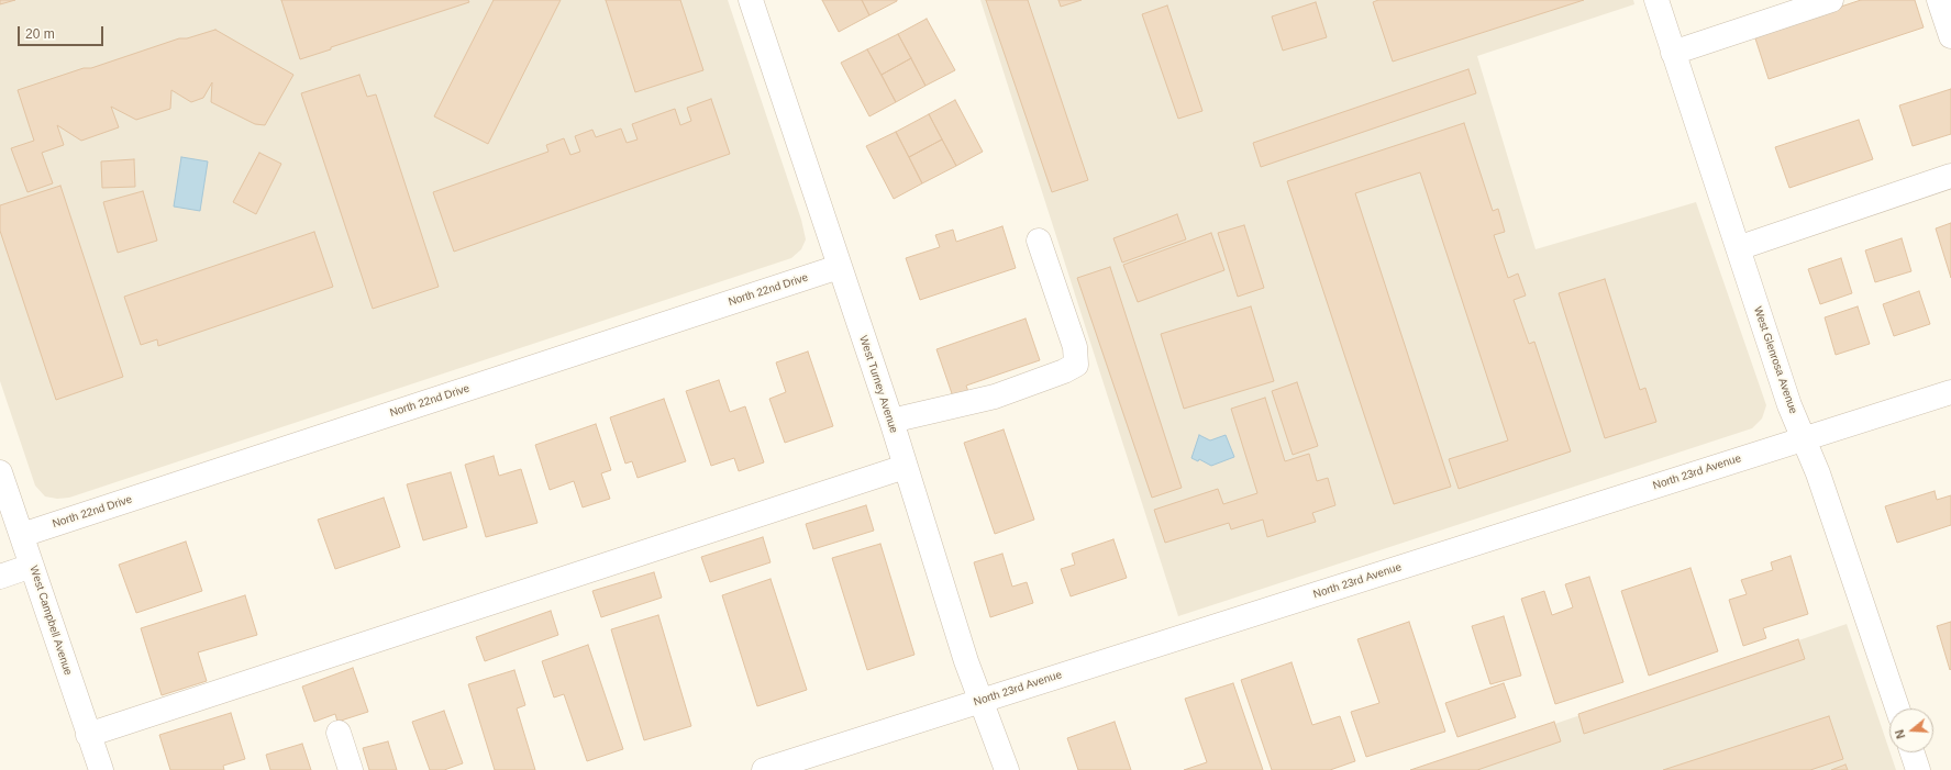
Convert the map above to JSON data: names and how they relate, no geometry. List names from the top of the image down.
{
  "streets": {
    "street": [
      "North 22nd Drive",
      "West Glenrosa Avenue",
      "West Turney Avenue",
      "North 23rd Avenue",
      "West Campbell Avenue"
    ]
  },
  "crossings": [
    ["North 22nd Drive", "West Turney Avenue"],
    ["North 22nd Drive", "West Campbell Avenue"],
    ["West Glenrosa Avenue", "North 23rd Avenue"],
    ["West Turney Avenue", "North 23rd Avenue"]
  ],
  "scale_bar": "20 m",
  "north": "left"
}
